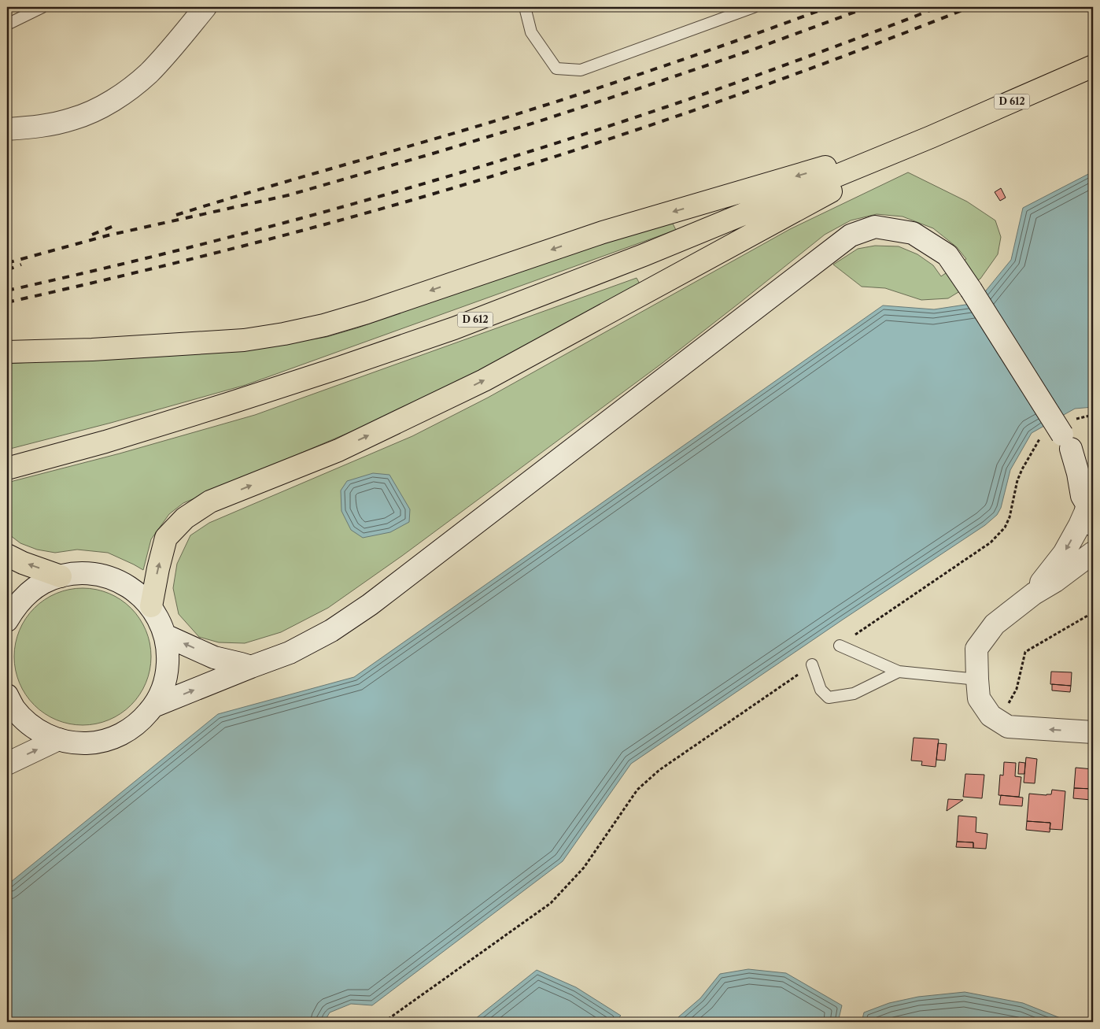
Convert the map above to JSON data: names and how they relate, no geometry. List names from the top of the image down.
{
  "streets": {
    "main road": ["D 612"]
  }
}
